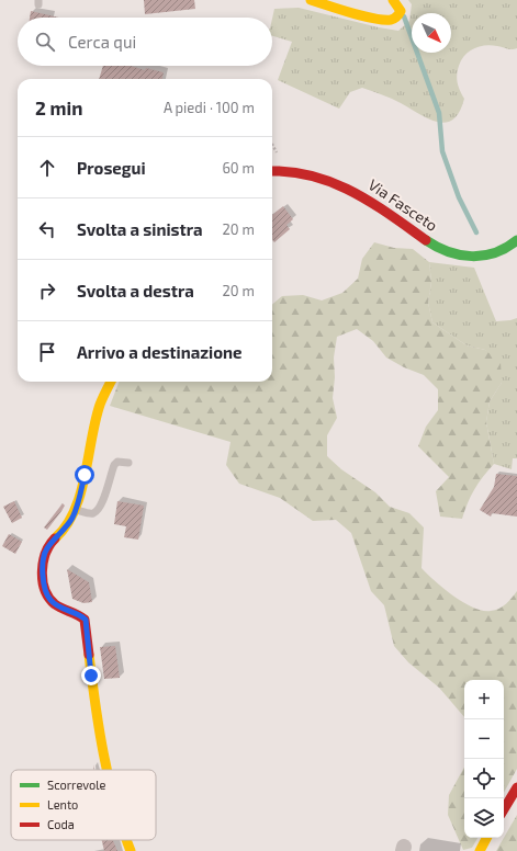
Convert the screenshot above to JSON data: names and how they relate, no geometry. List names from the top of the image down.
{
  "streets": {
    "street": ["Via Fasceto"]
  },
  "legend": ["Scorrevole", "Lento", "Coda"],
  "north": "bottom right",
  "page": {
    "search": "Cerca qui",
    "heading": ["2 min", "A piedi · 100 m"],
    "list": [
      ["Prosegui", "60 m"],
      ["Svolta a sinistra", "20 m"],
      ["Svolta a destra", "20 m"],
      "Arrivo a destinazione"
    ],
    "map_buttons": ["+", "−"]
  }
}
